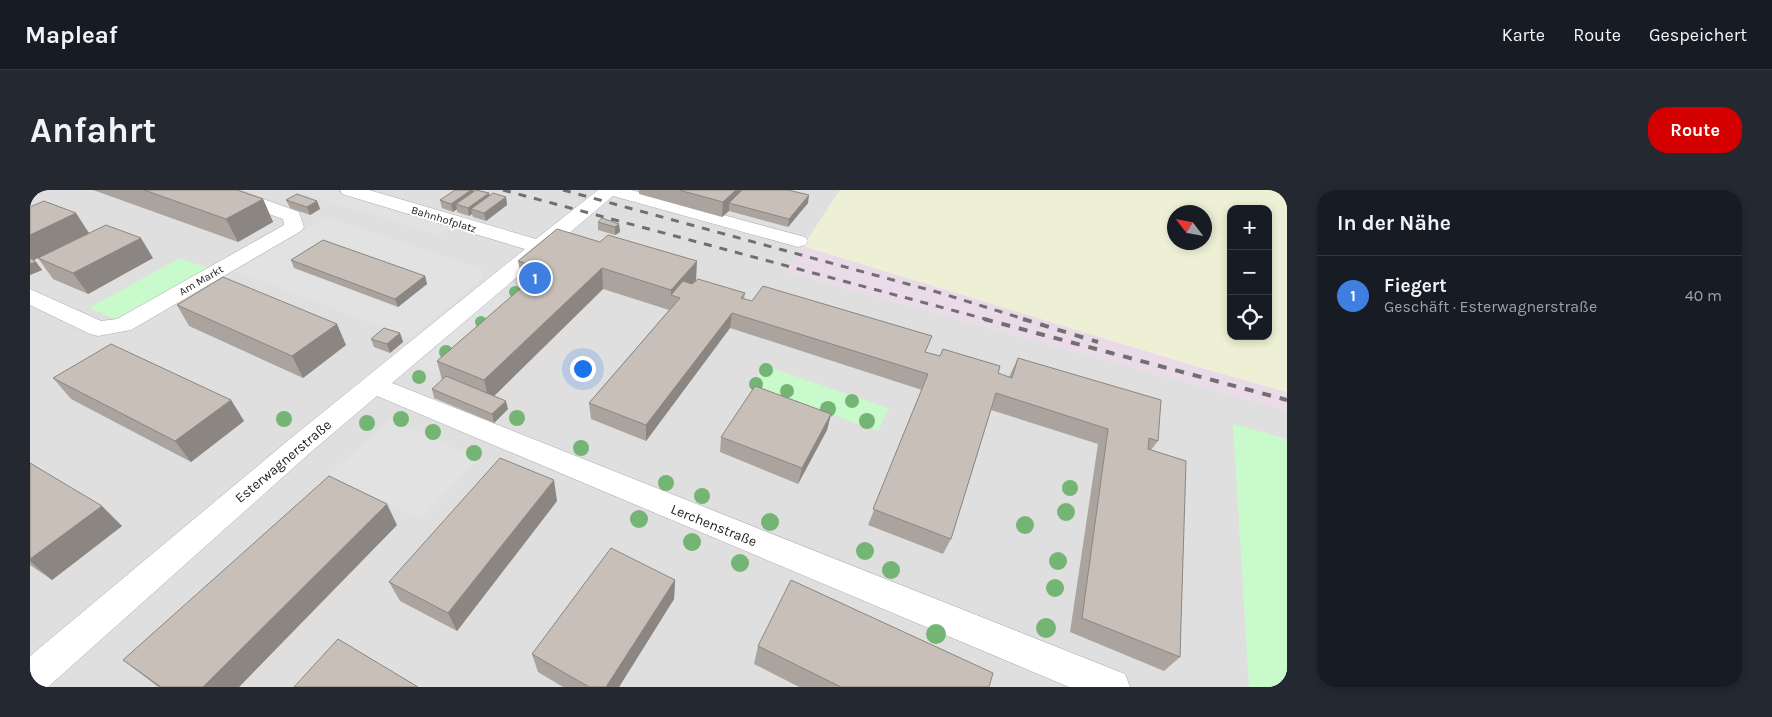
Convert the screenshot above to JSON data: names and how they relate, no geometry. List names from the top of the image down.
{
  "streets": {
    "street": [
      "Bahnhofplatz",
      "Am Markt",
      "Esterwagnerstraße",
      "Lerchenstraße"
    ]
  },
  "crossings": [
    ["Bahnhofplatz", "Esterwagnerstraße"],
    ["Esterwagnerstraße", "Lerchenstraße"]
  ],
  "north": "top left",
  "page": {
    "header": "Mapleaf",
    "nav": ["Karte", "Route", "Gespeichert"],
    "buttons": "Route",
    "title": "Anfahrt",
    "heading": "In der Nähe",
    "map_buttons": ["+", "−"],
    "list": [
      {
        "mark": "1",
        "name": "Fiegert",
        "note": "Geschäft · Esterwagnerstraße",
        "value": "40 m"
      }
    ],
    "pins": "1"
  }
}
